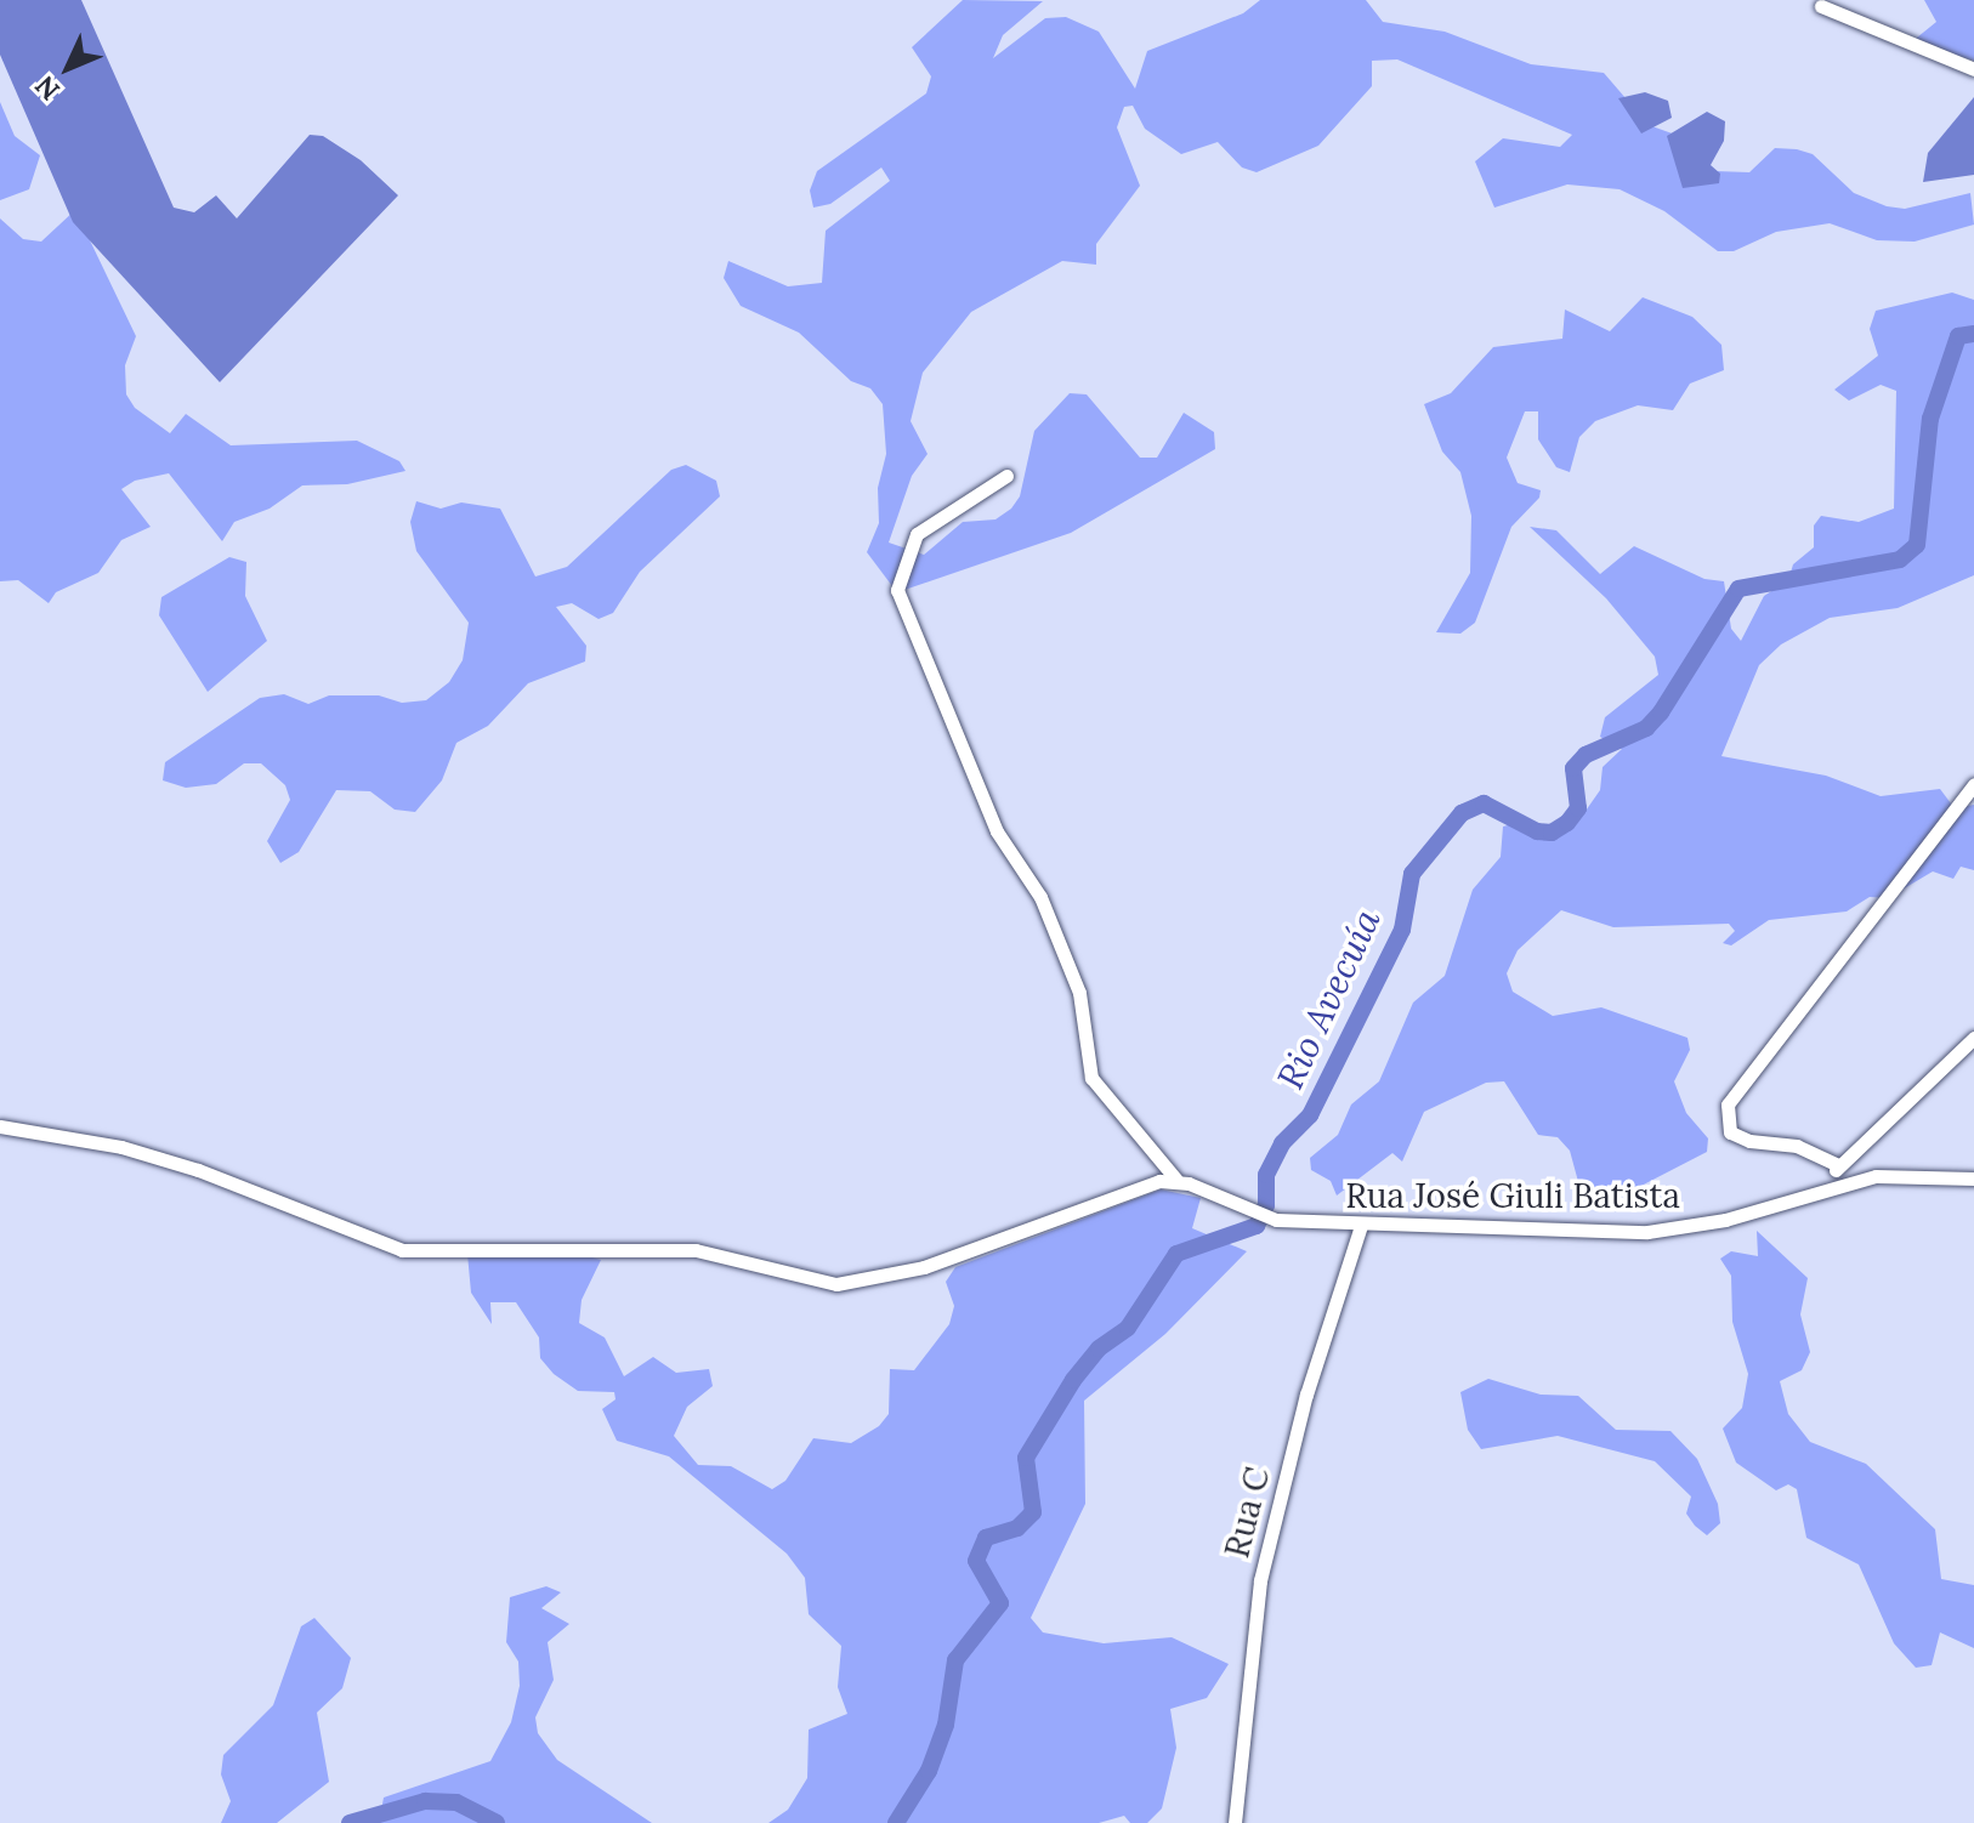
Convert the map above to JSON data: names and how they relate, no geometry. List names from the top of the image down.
{
  "streets": {
    "street": ["Rua José Giuli Batista", "Rua C"]
  },
  "crossings": [
    ["Rua José Giuli Batista", "Rua C"]
  ],
  "water": ["Rio Avecuía"],
  "north": "bottom left"
}
